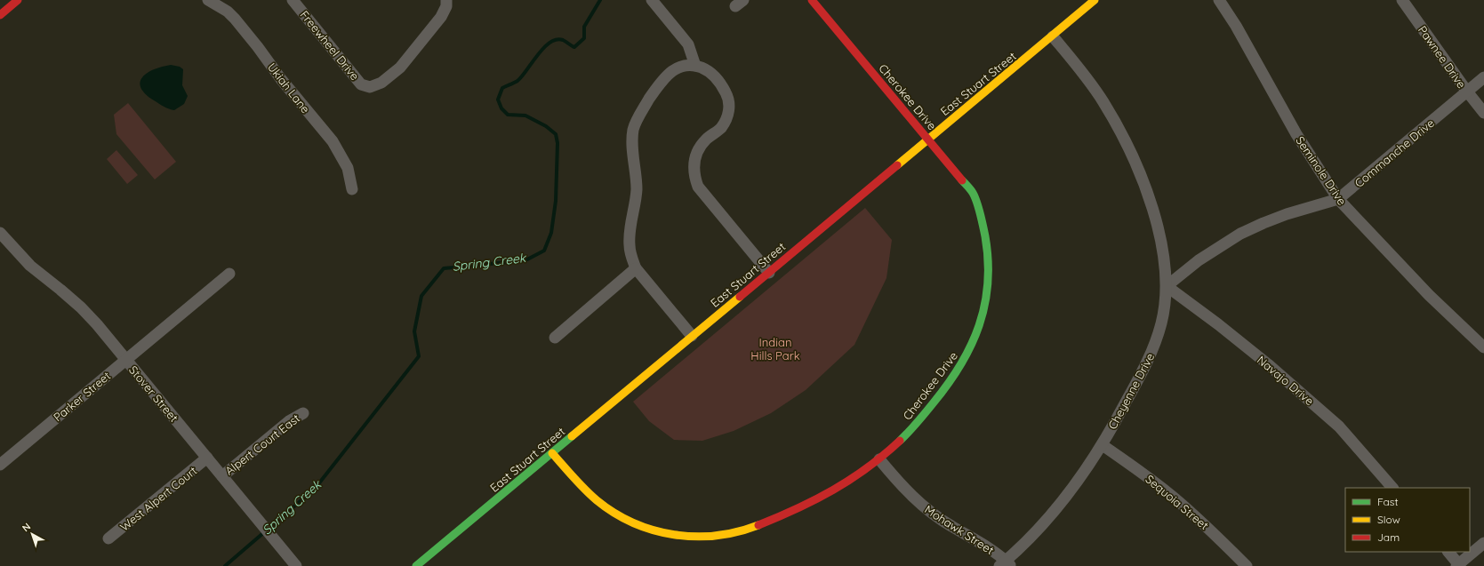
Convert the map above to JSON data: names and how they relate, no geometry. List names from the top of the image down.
{
  "streets": {
    "street": [
      "Freewheel Drive",
      "Pawnee Drive",
      "East Stuart Street",
      "Ukiah Lane",
      "Cherokee Drive",
      "Commanche Drive",
      "Seminole Drive",
      "Navajo Drive",
      "Cheyenne Drive",
      "Stover Street",
      "Parker Street",
      "Alpert Court East",
      "West Alpert Court",
      "Sequoia Street",
      "Mohawk Street"
    ]
  },
  "crossings": [
    ["Pawnee Drive", "Commanche Drive"],
    ["East Stuart Street", "Cherokee Drive"],
    ["East Stuart Street", "Cheyenne Drive"],
    ["Cherokee Drive", "Mohawk Street"],
    ["Commanche Drive", "Seminole Drive"],
    ["Commanche Drive", "Navajo Drive"],
    ["Commanche Drive", "Cheyenne Drive"],
    ["Navajo Drive", "Cheyenne Drive"],
    ["Cheyenne Drive", "Sequoia Street"],
    ["Cheyenne Drive", "Mohawk Street"],
    ["Stover Street", "Parker Street"],
    ["Stover Street", "Alpert Court East"],
    ["Stover Street", "West Alpert Court"]
  ],
  "water": ["Spring Creek"],
  "parks": ["Indian Hills Park"],
  "legend": ["Fast", "Slow", "Jam"],
  "north": "top left"
}
